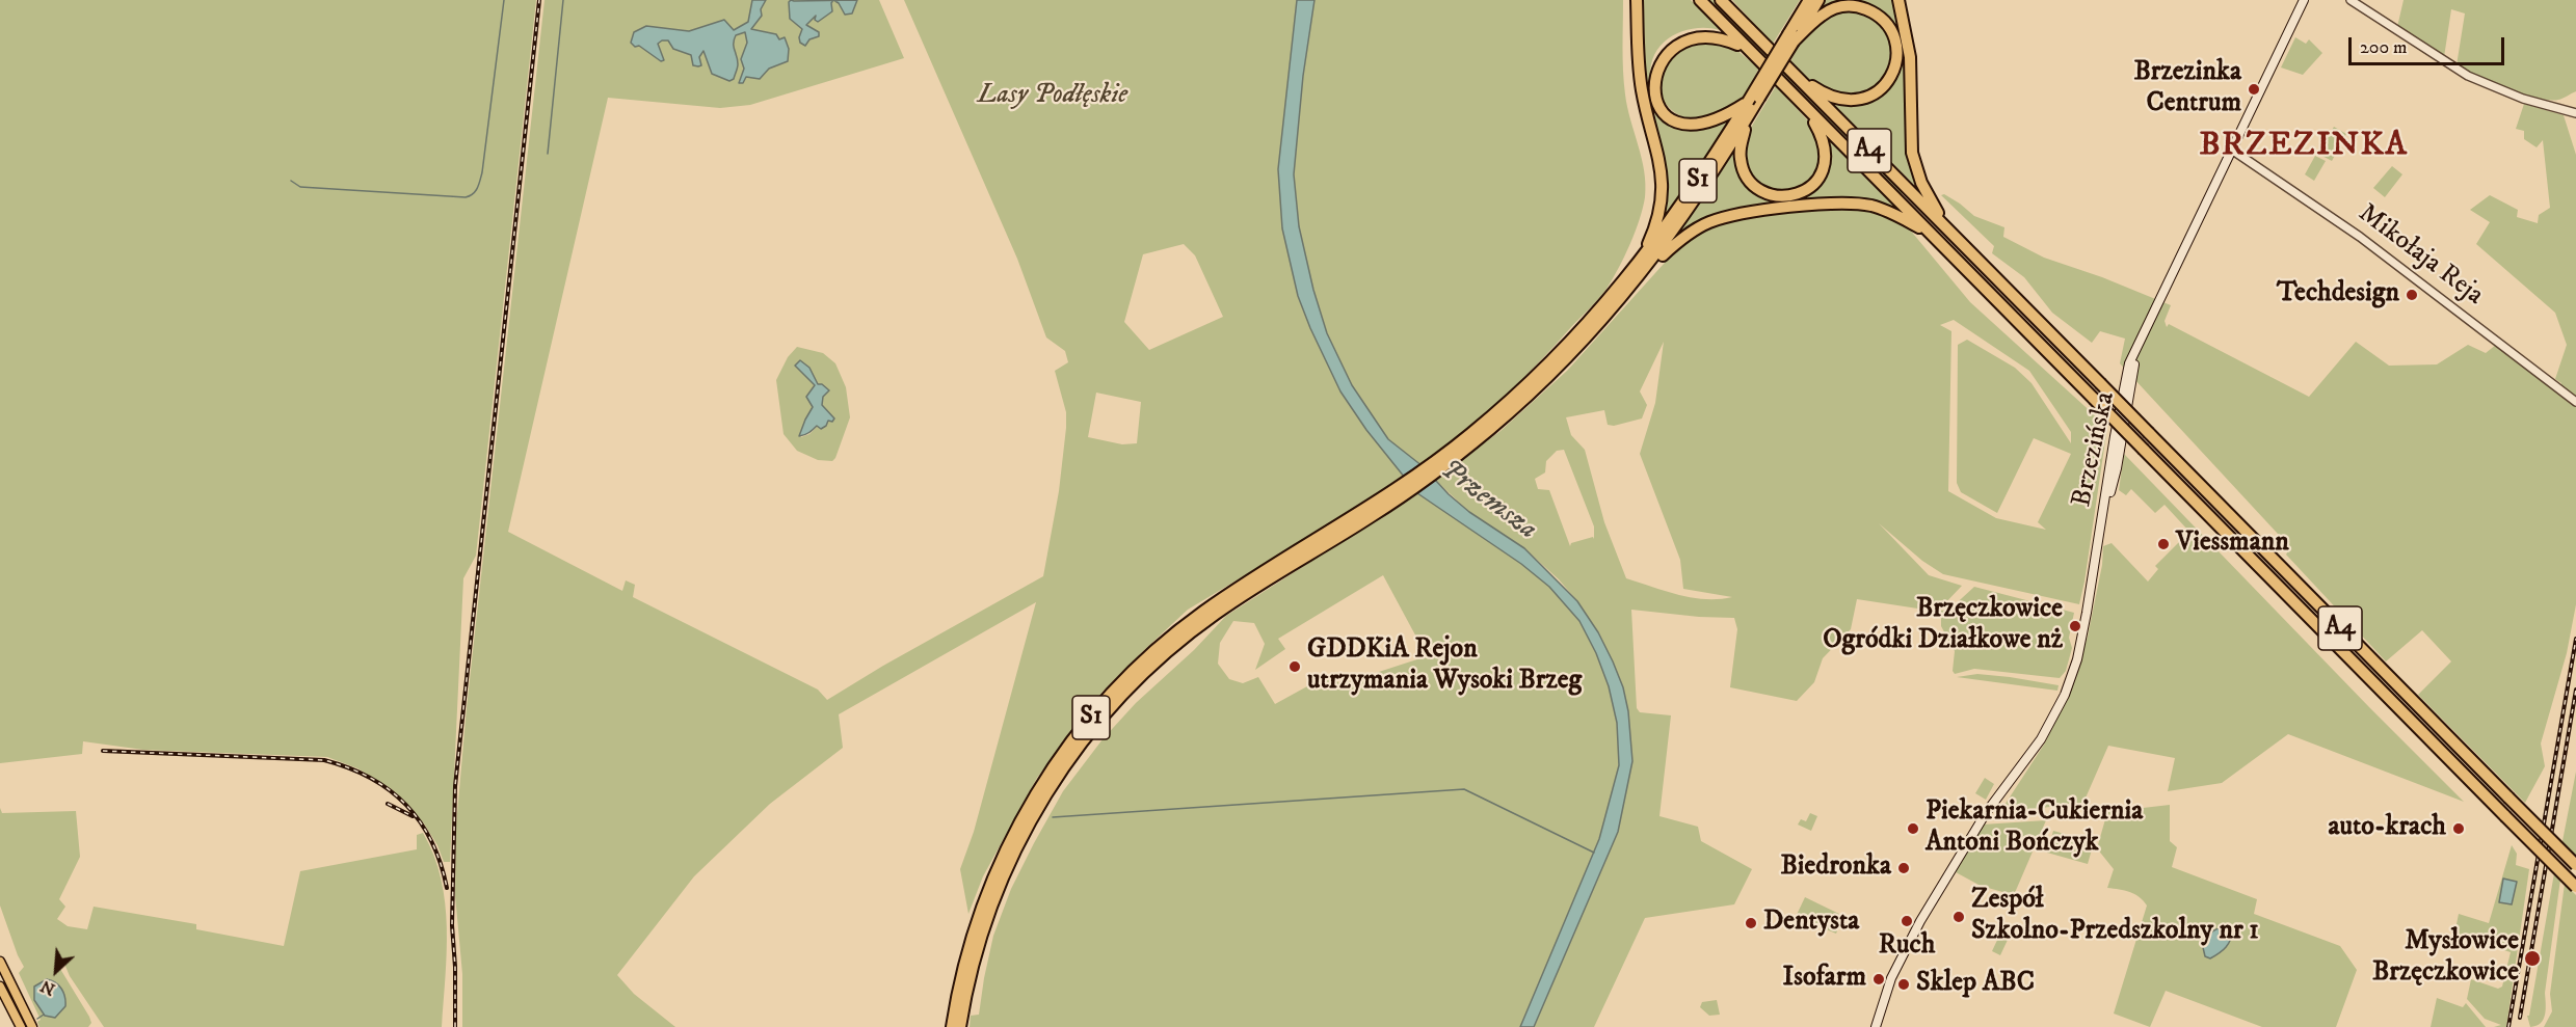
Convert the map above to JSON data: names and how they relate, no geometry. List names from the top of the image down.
{
  "streets": {
    "highway": ["A4", "S1"],
    "main road": ["Brzezińska"],
    "street": ["Mikołaja Reja"]
  },
  "crossings": [
    ["Mikołaja Reja", "Brzezińska"]
  ],
  "districts": ["BRZEZINKA"],
  "water": ["Przemsza"],
  "parks": ["Lasy Podłęskie"],
  "places": [
    "Brzezinka Centrum",
    "Techdesign",
    "Viessmann",
    "Brzęczkowice Ogródki Działkowe nż",
    "GDDKiA Rejon utrzymania Wysoki Brzeg",
    "Piekarnia-Cukiernia Antoni Bończyk",
    "auto-krach",
    "Biedronka",
    "Zespół Szkolno-Przedszkolny nr 1",
    "Ruch",
    "Dentysta",
    "Mysłowice Brzęczkowice",
    "Isofarm",
    "Sklep ABC"
  ],
  "scale_bar": "200 m",
  "north": "bottom left"
}
